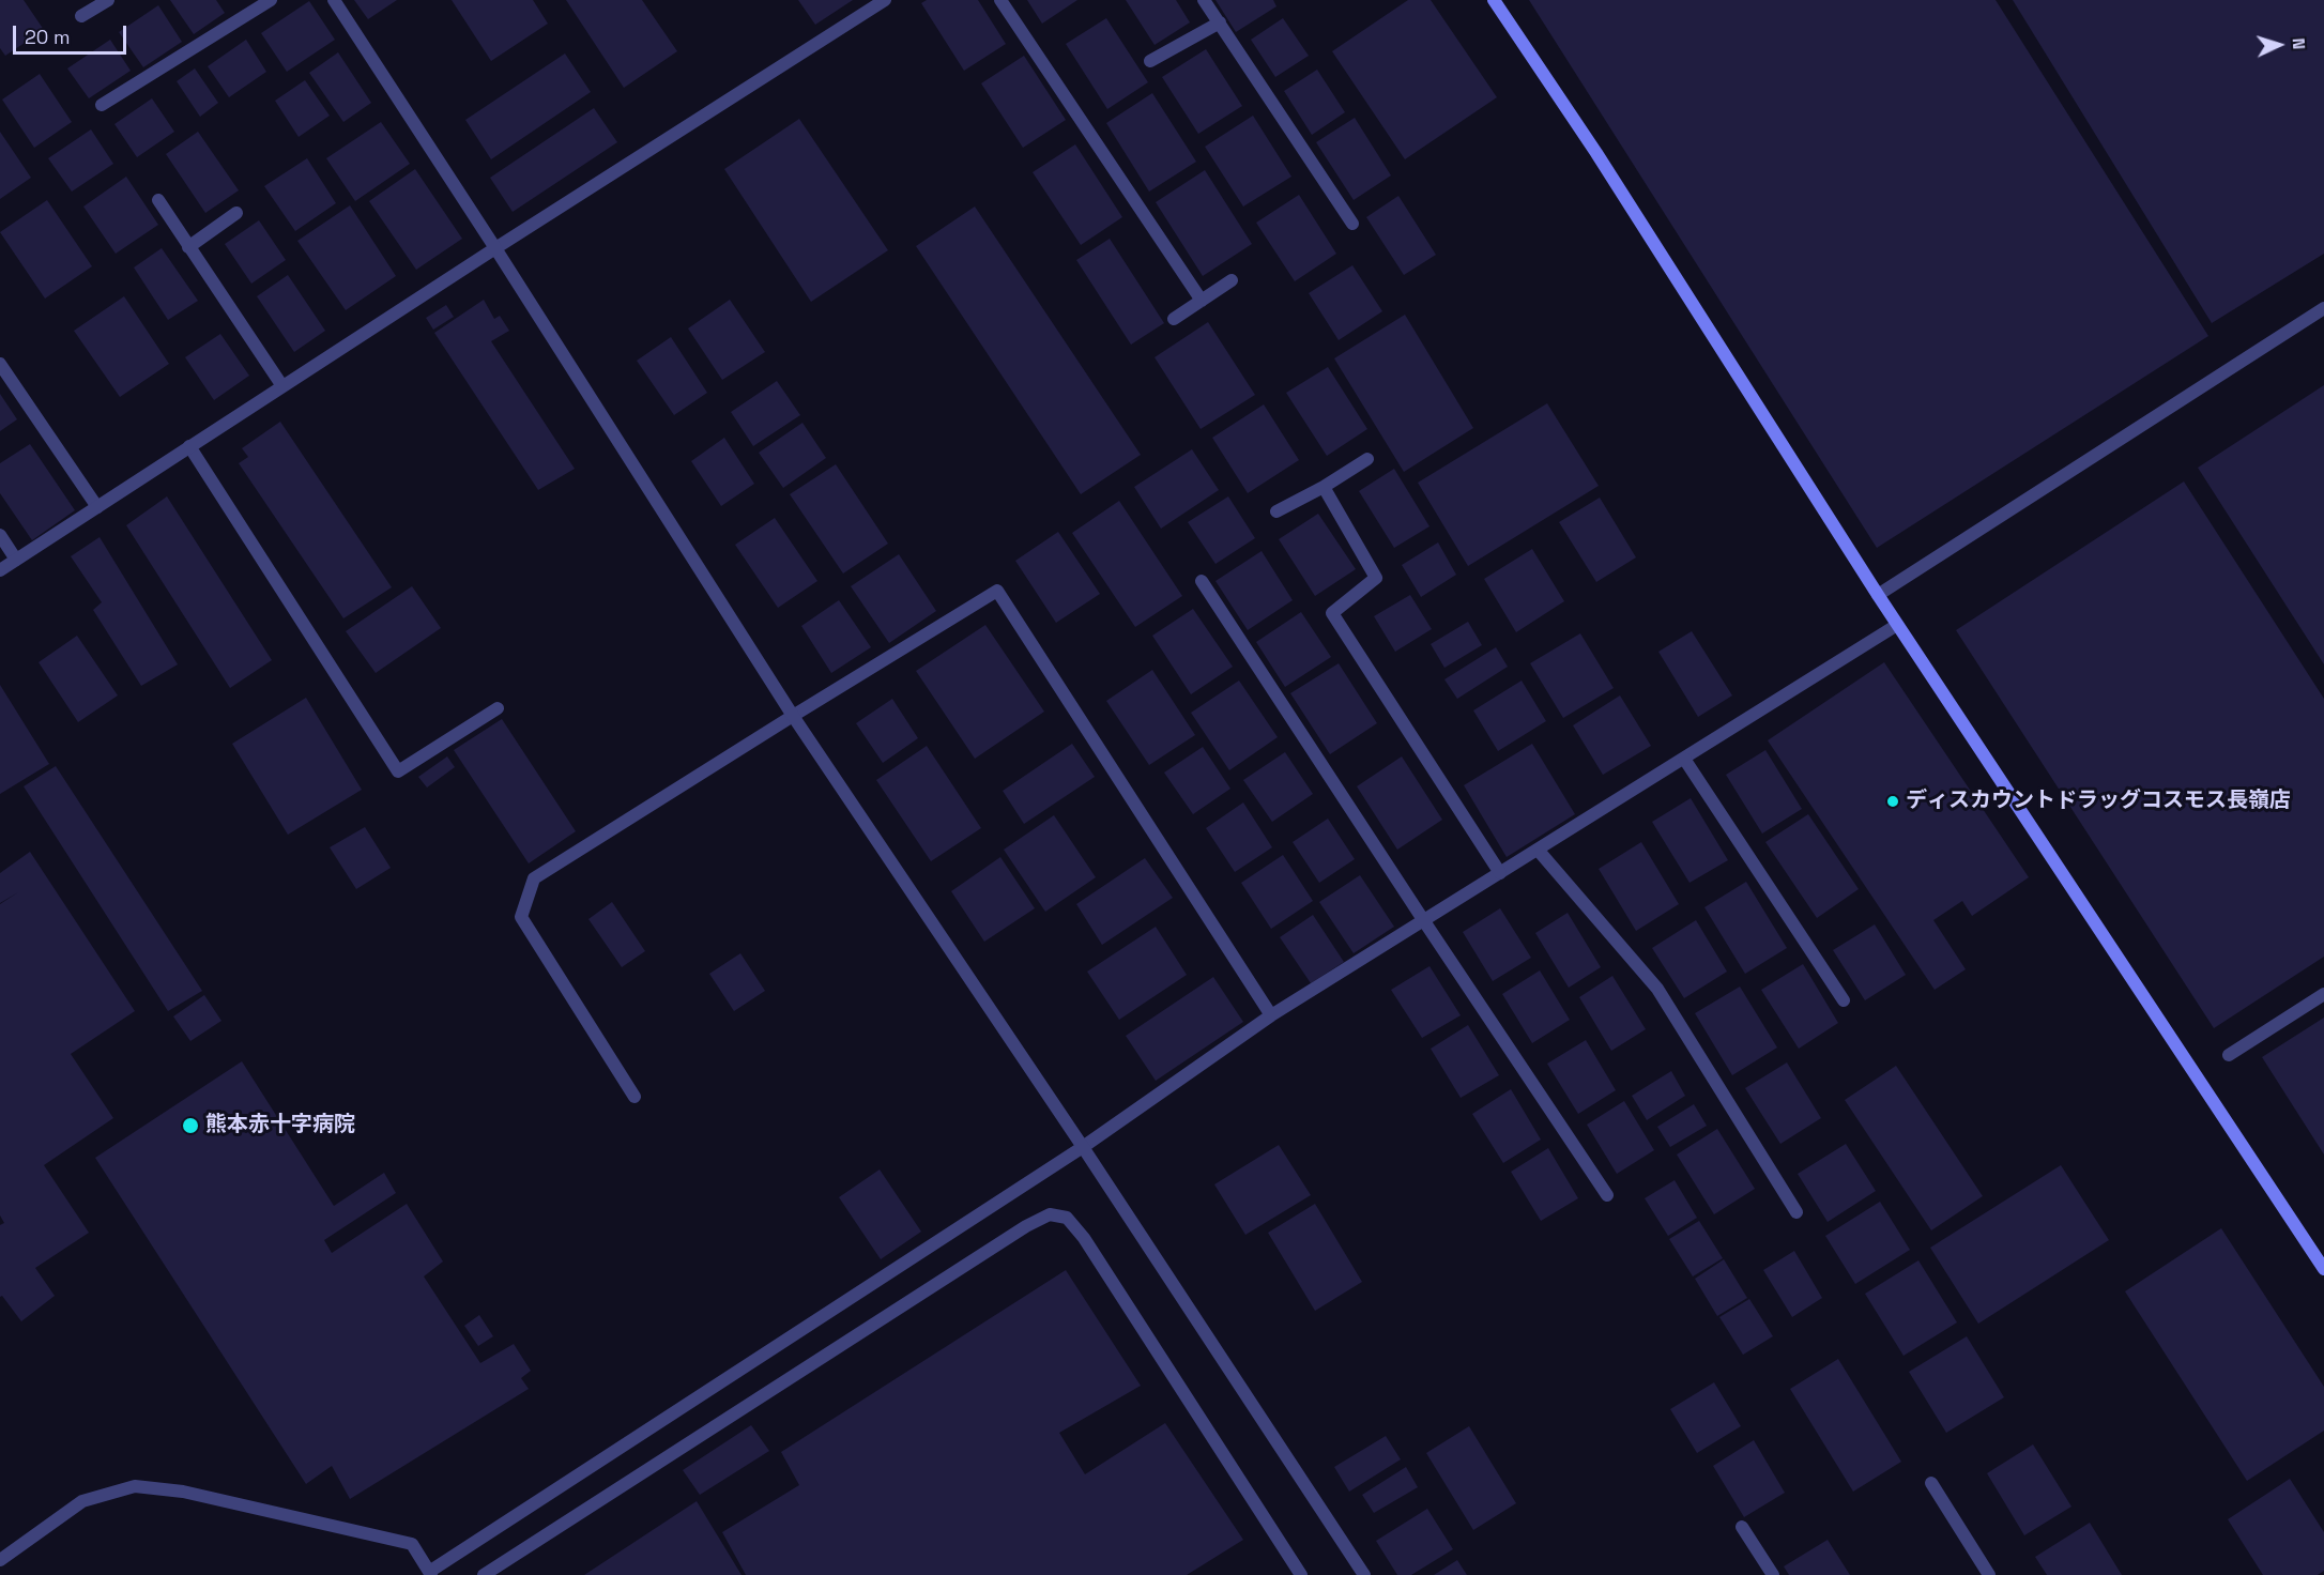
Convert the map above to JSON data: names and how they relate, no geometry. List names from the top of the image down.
{
  "places": ["ディスカウントドラッグコスモス長嶺店", "熊本赤十字病院"],
  "scale_bar": "20 m",
  "north": "right"
}
